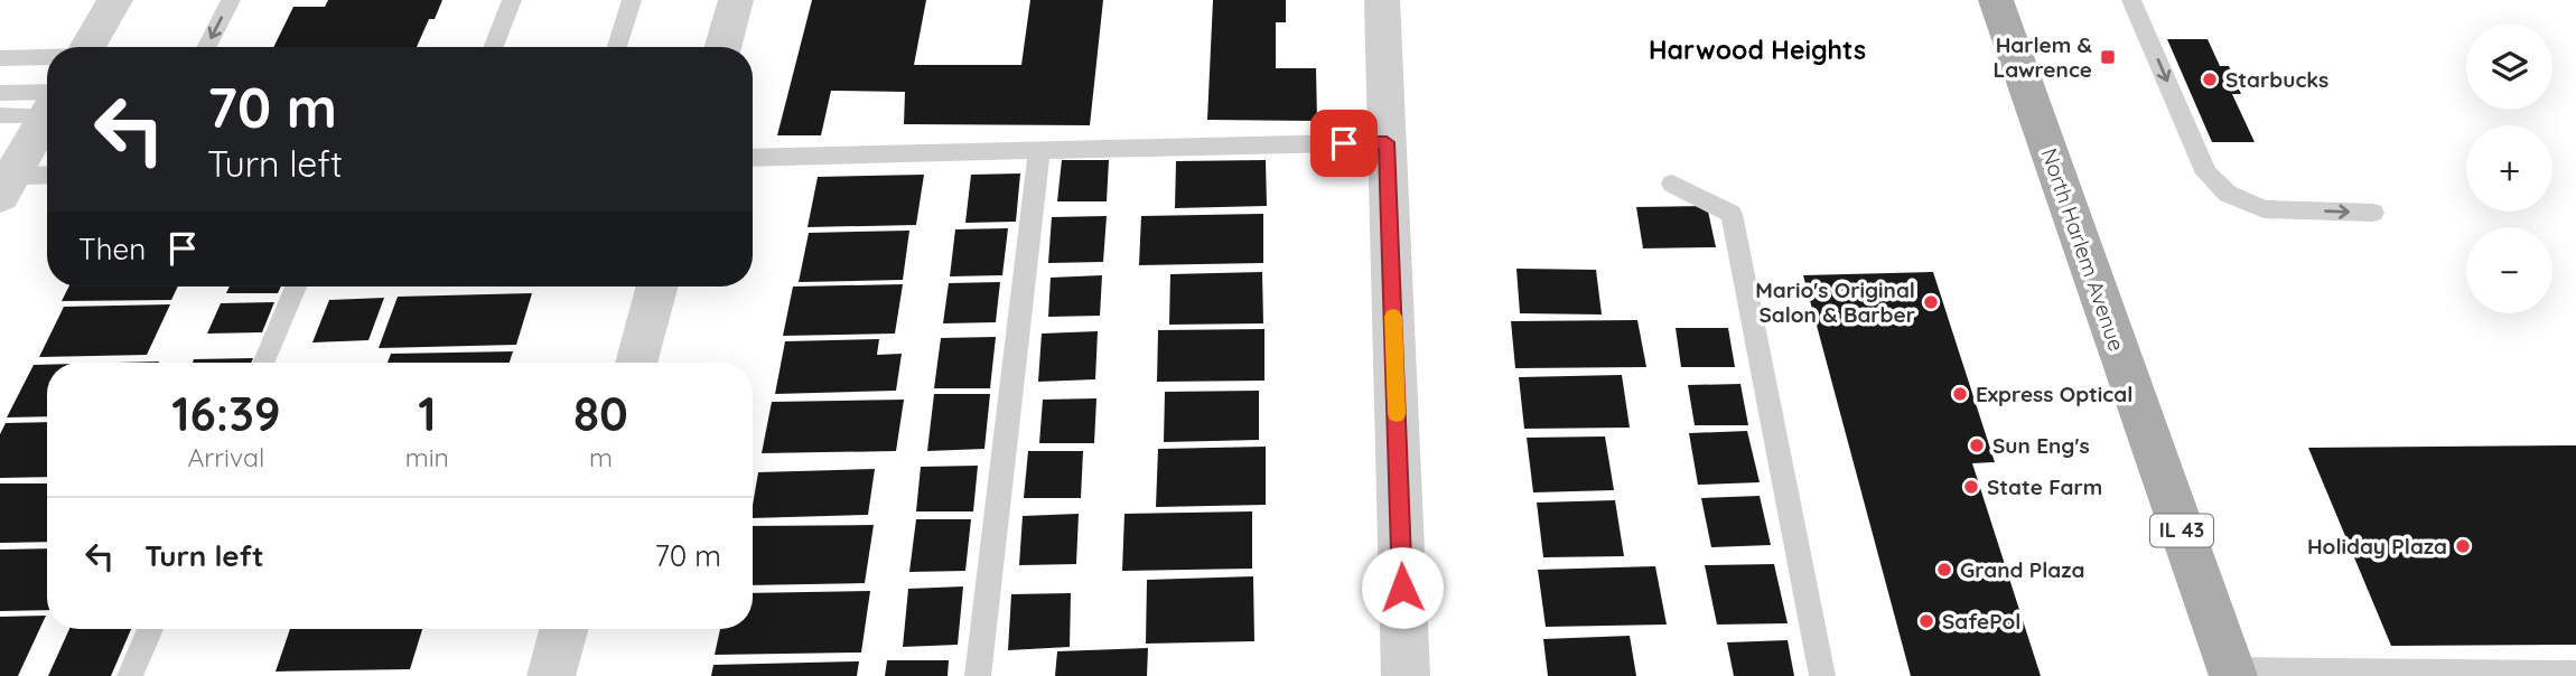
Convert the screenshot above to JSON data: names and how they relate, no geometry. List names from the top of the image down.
{
  "streets": {
    "main road": ["North Harlem Avenue", "IL 43"]
  },
  "districts": ["Harwood Heights"],
  "places": {
    "transit": ["Harlem & Lawrence"],
    "other": [
      "Starbucks",
      "Mario's Original Salon & Barber",
      "Express Optical",
      "Sun Eng's",
      "State Farm",
      "Holiday Plaza",
      "Grand Plaza",
      "SafePol"
    ]
  },
  "page": {
    "map_buttons": ["+", "−"],
    "turn": ["70 m", "Turn left"],
    "then": "Then",
    "eta": [
      "16:39",
      "Arrival",
      "1",
      "min",
      "80",
      "m"
    ],
    "list": [
      {
        "name": "Turn left",
        "value": "70 m"
      }
    ]
  }
}
